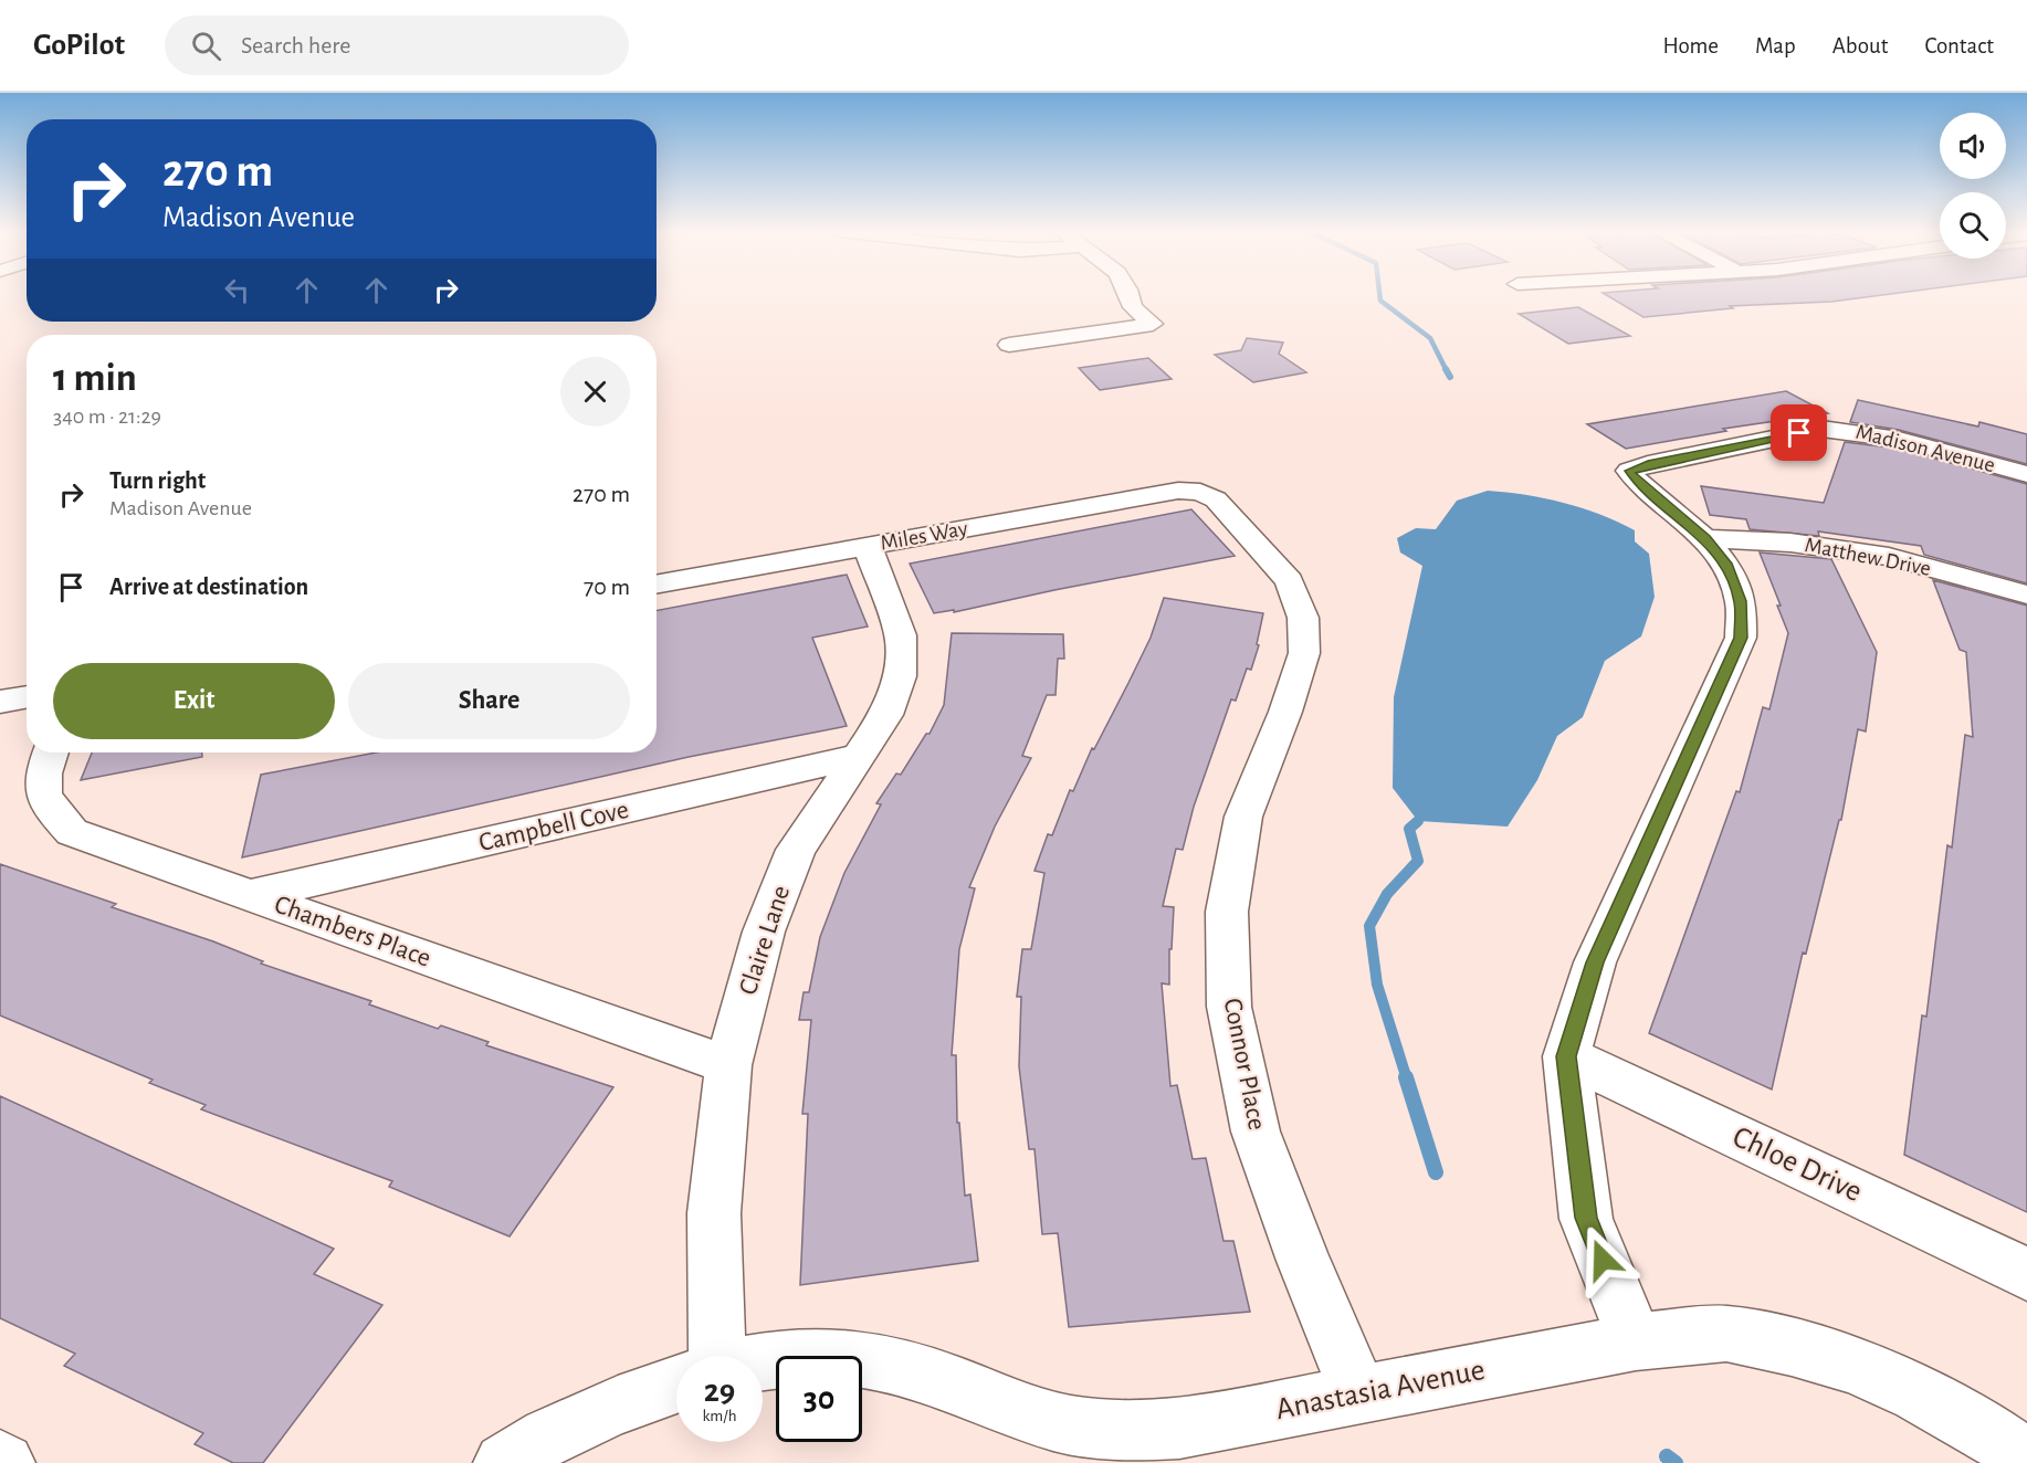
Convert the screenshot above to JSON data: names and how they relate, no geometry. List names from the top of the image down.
{
  "streets": {
    "street": [
      "Madison Avenue",
      "Miles Way",
      "Matthew Drive",
      "Campbell Cove",
      "Chambers Place",
      "Claire Lane",
      "Connor Place",
      "Chloe Drive",
      "Anastasia Avenue"
    ]
  },
  "crossings": [
    ["Madison Avenue", "Matthew Drive"],
    ["Miles Way", "Claire Lane"],
    ["Miles Way", "Connor Place"],
    ["Campbell Cove", "Chambers Place"],
    ["Campbell Cove", "Claire Lane"],
    ["Chambers Place", "Claire Lane"],
    ["Connor Place", "Anastasia Avenue"]
  ],
  "page": {
    "header": "GoPilot",
    "search": "Search here",
    "nav": [
      "Home",
      "Map",
      "About",
      "Contact"
    ],
    "turn": ["270 m", "Madison Avenue"],
    "heading": ["1 min", "340 m · 21:29"],
    "list": [
      {
        "name": "Turn right",
        "note": "Madison Avenue",
        "value": "270 m"
      },
      {
        "name": "Arrive at destination",
        "value": "70 m"
      }
    ],
    "buttons": ["Exit", "Share"],
    "speed": "29 km/h",
    "limit": "30"
  }
}
